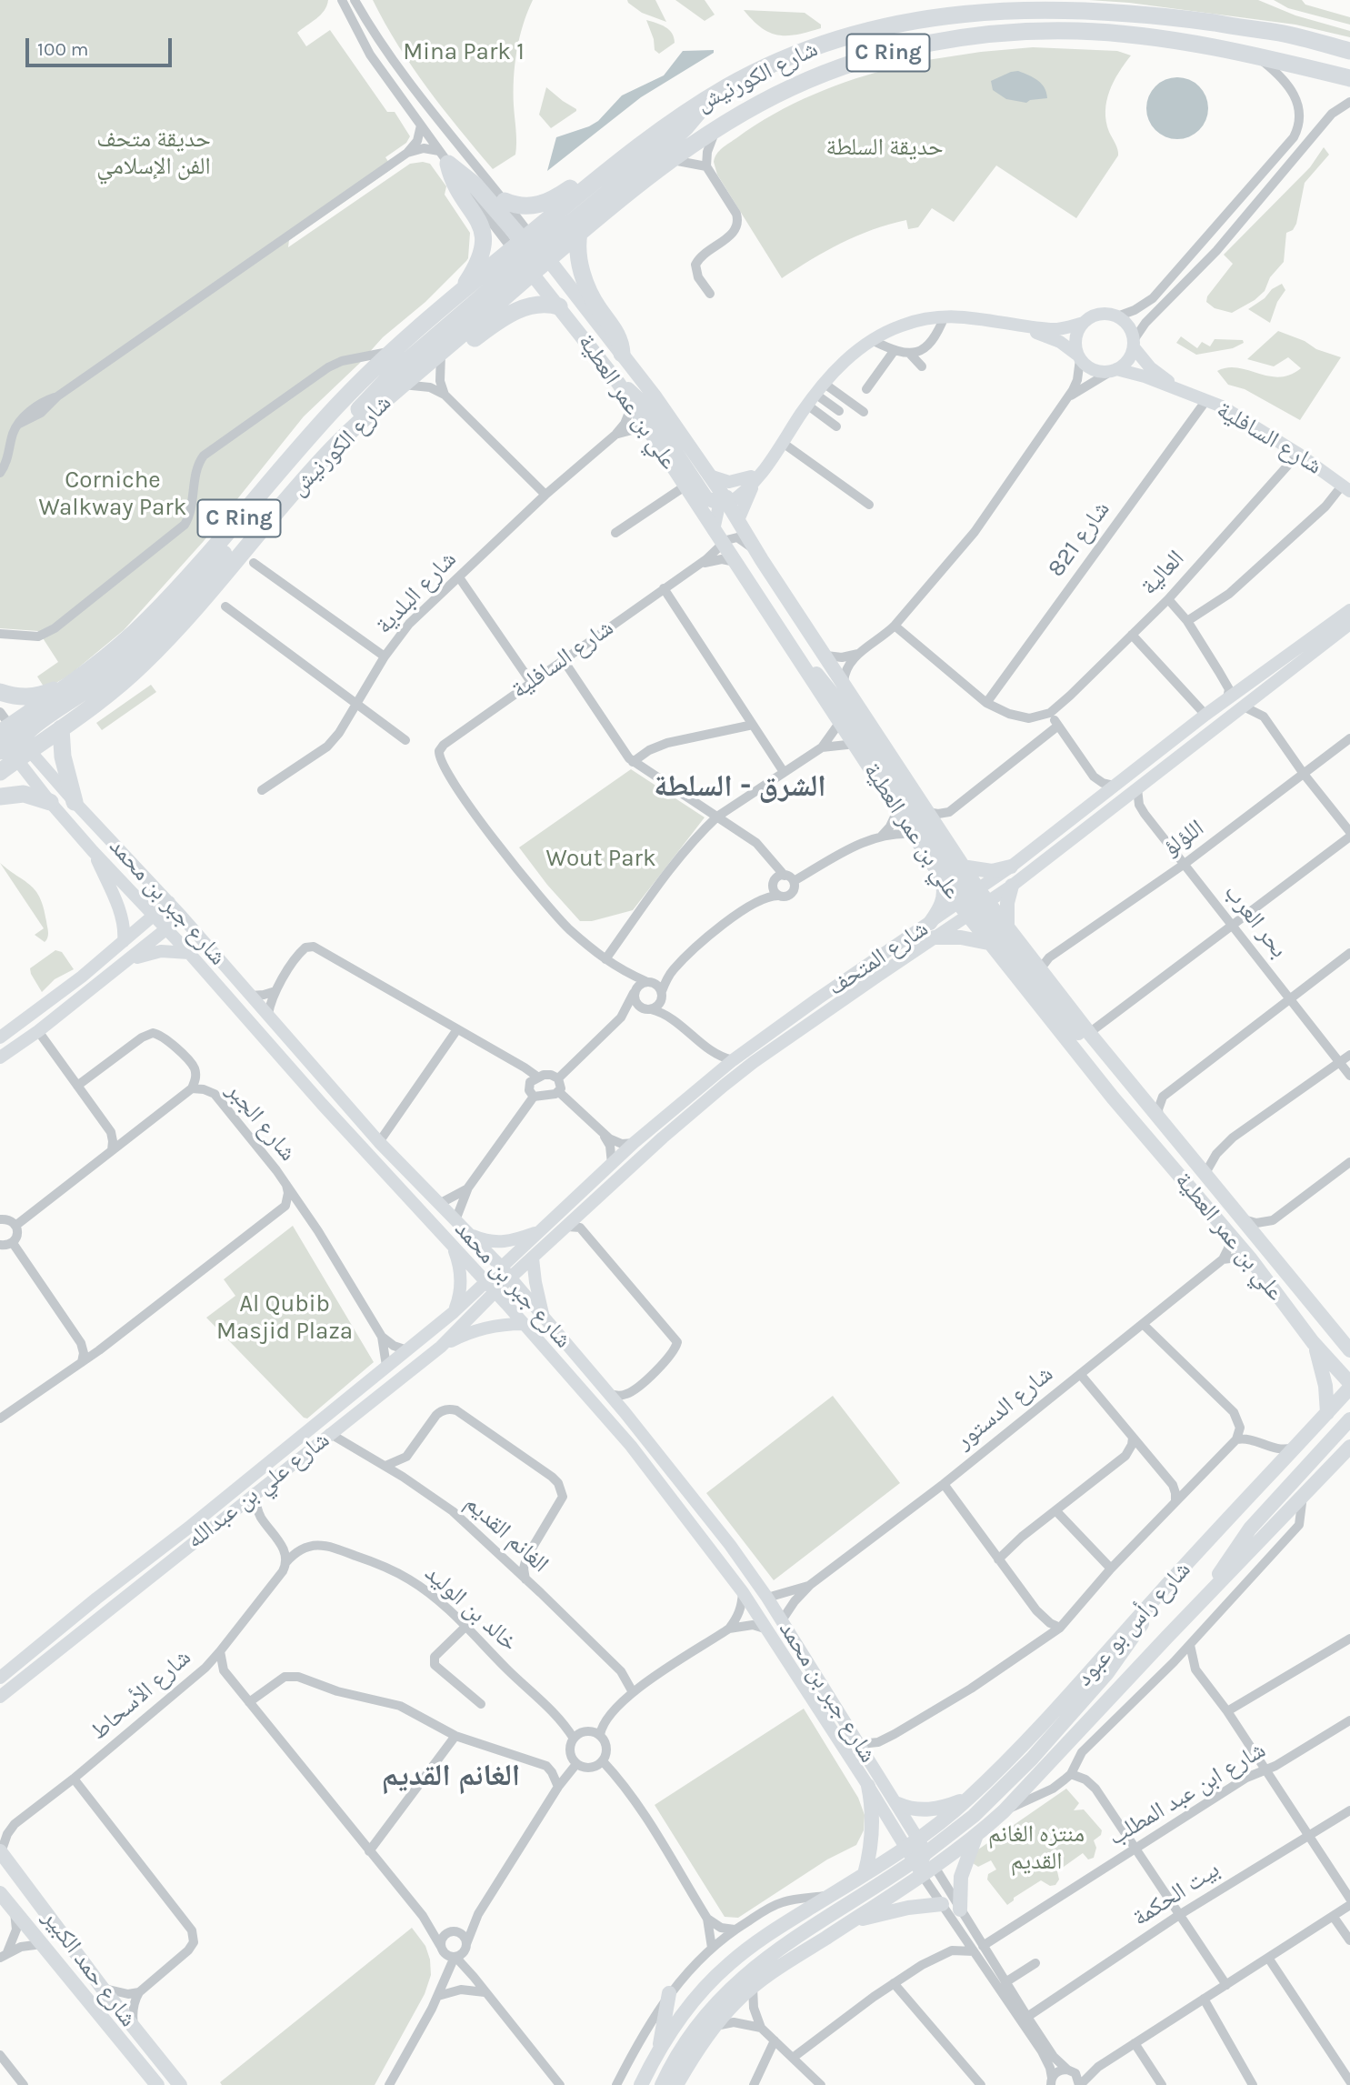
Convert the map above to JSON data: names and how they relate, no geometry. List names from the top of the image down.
{
  "streets": {
    "highway": ["C Ring", "شارع الكورنيش"],
    "main road": ["علي بن عمر العطية", "شارع رأس بو عبود", "شارع حمد الكبير"],
    "street": [
      "شارع السافلية",
      "شارع 821",
      "العالية",
      "شارع البلدية",
      "اللؤلؤ",
      "شارع جبر بن محمد",
      "بحر العرب",
      "شارع المتحف",
      "شارع الجبر",
      "شارع الدستور",
      "شارع علي بن عبدالله",
      "الغانم القديم",
      "خالد بن الوليد",
      "شارع الأسحاط",
      "شارع ابن عبد المطلب",
      "بيت الحكمة"
    ]
  },
  "crossings": [
    ["شارع الكورنيش", "علي بن عمر العطية"],
    ["شارع الكورنيش", "شارع جبر بن محمد"],
    ["علي بن عمر العطية", "شارع السافلية"],
    ["علي بن عمر العطية", "شارع البلدية"],
    ["علي بن عمر العطية", "اللؤلؤ"],
    ["علي بن عمر العطية", "شارع المتحف"],
    ["علي بن عمر العطية", "شارع رأس بو عبود"],
    ["شارع السافلية", "شارع 821"],
    ["شارع السافلية", "العالية"],
    ["اللؤلؤ", "بحر العرب"],
    ["شارع جبر بن محمد", "شارع المتحف"],
    ["شارع جبر بن محمد", "شارع الدستور"],
    ["شارع جبر بن محمد", "شارع علي بن عبدالله"],
    ["شارع جبر بن محمد", "شارع رأس بو عبود"],
    ["بحر العرب", "شارع المتحف"],
    ["شارع المتحف", "شارع علي بن عبدالله"],
    ["شارع الجبر", "شارع علي بن عبدالله"],
    ["شارع علي بن عبدالله", "الغانم القديم"],
    ["خالد بن الوليد", "شارع الأسحاط"],
    ["شارع الأسحاط", "شارع حمد الكبير"]
  ],
  "districts": ["الشرق - السلطة", "الغانم القديم"],
  "parks": [
    "Mina Park 1",
    "حديقة متحف الفن الإسلامي",
    "حديقة السلطة",
    "Corniche Walkway Park",
    "Wout Park",
    "Al Qubib Masjid Plaza",
    "منتزه الغانم القديم"
  ],
  "scale_bar": "100 m"
}
